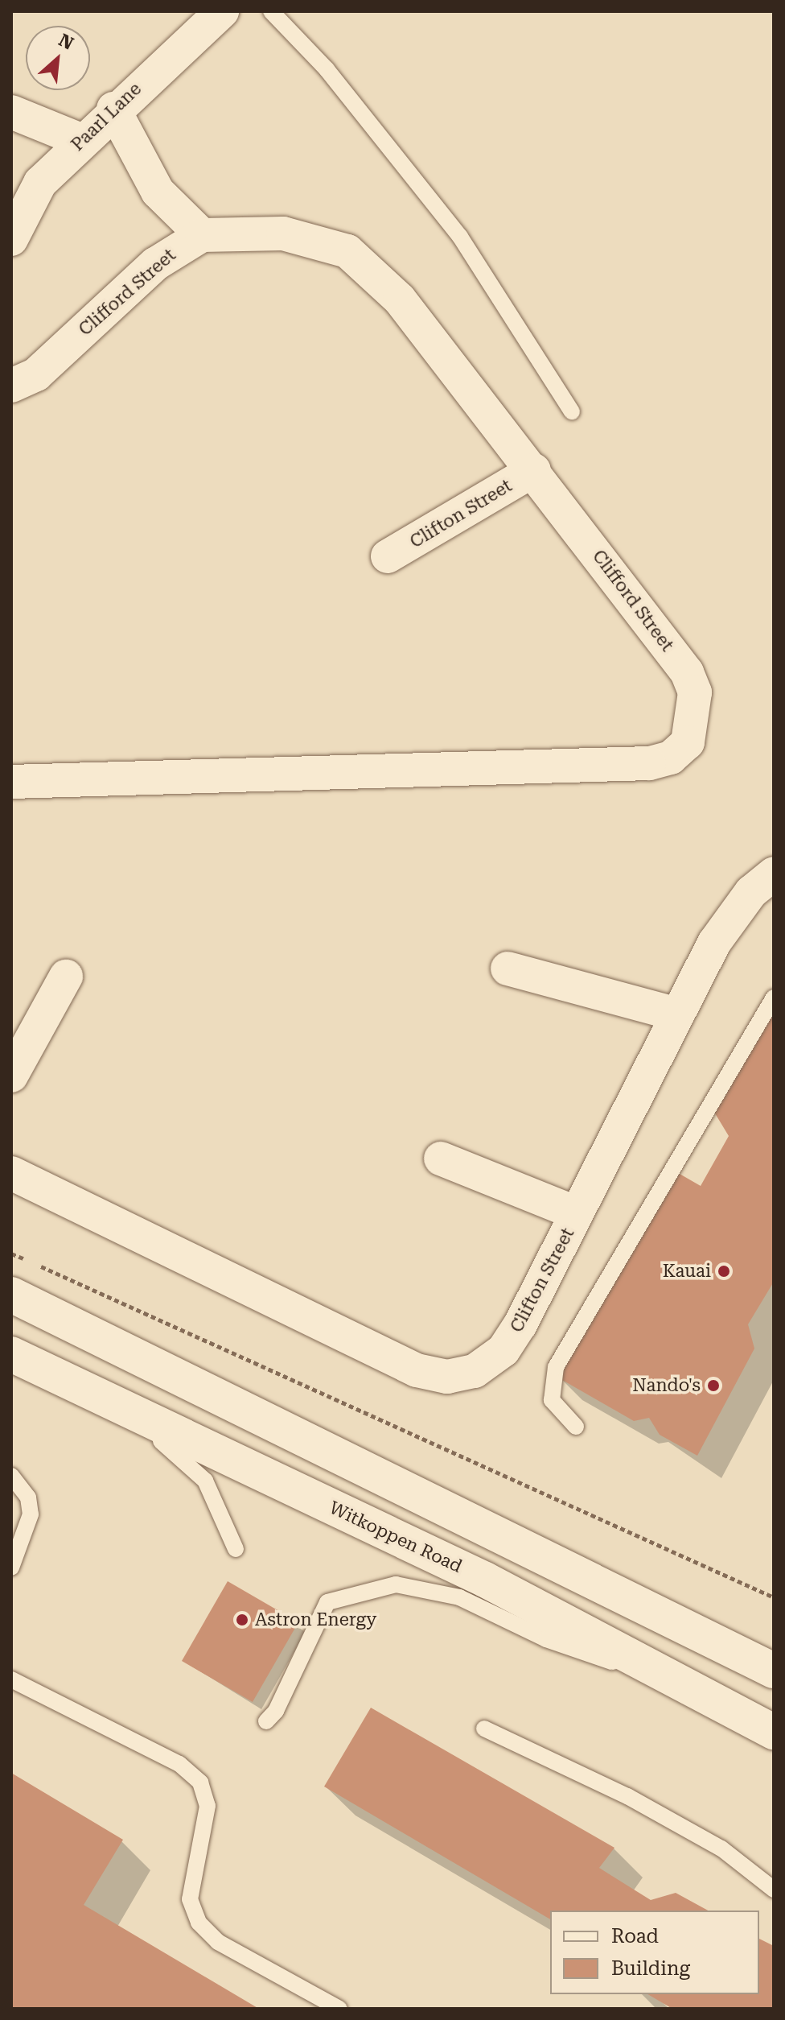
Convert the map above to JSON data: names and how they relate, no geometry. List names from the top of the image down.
{
  "streets": {
    "main road": ["Witkoppen Road"],
    "street": ["Paarl Lane", "Clifford Street", "Clifton Street"]
  },
  "crossings": [
    ["Clifford Street", "Clifton Street"]
  ],
  "places": ["Kauai", "Nando's", "Astron Energy"],
  "legend": ["Road", "Building"],
  "north": "top right"
}
